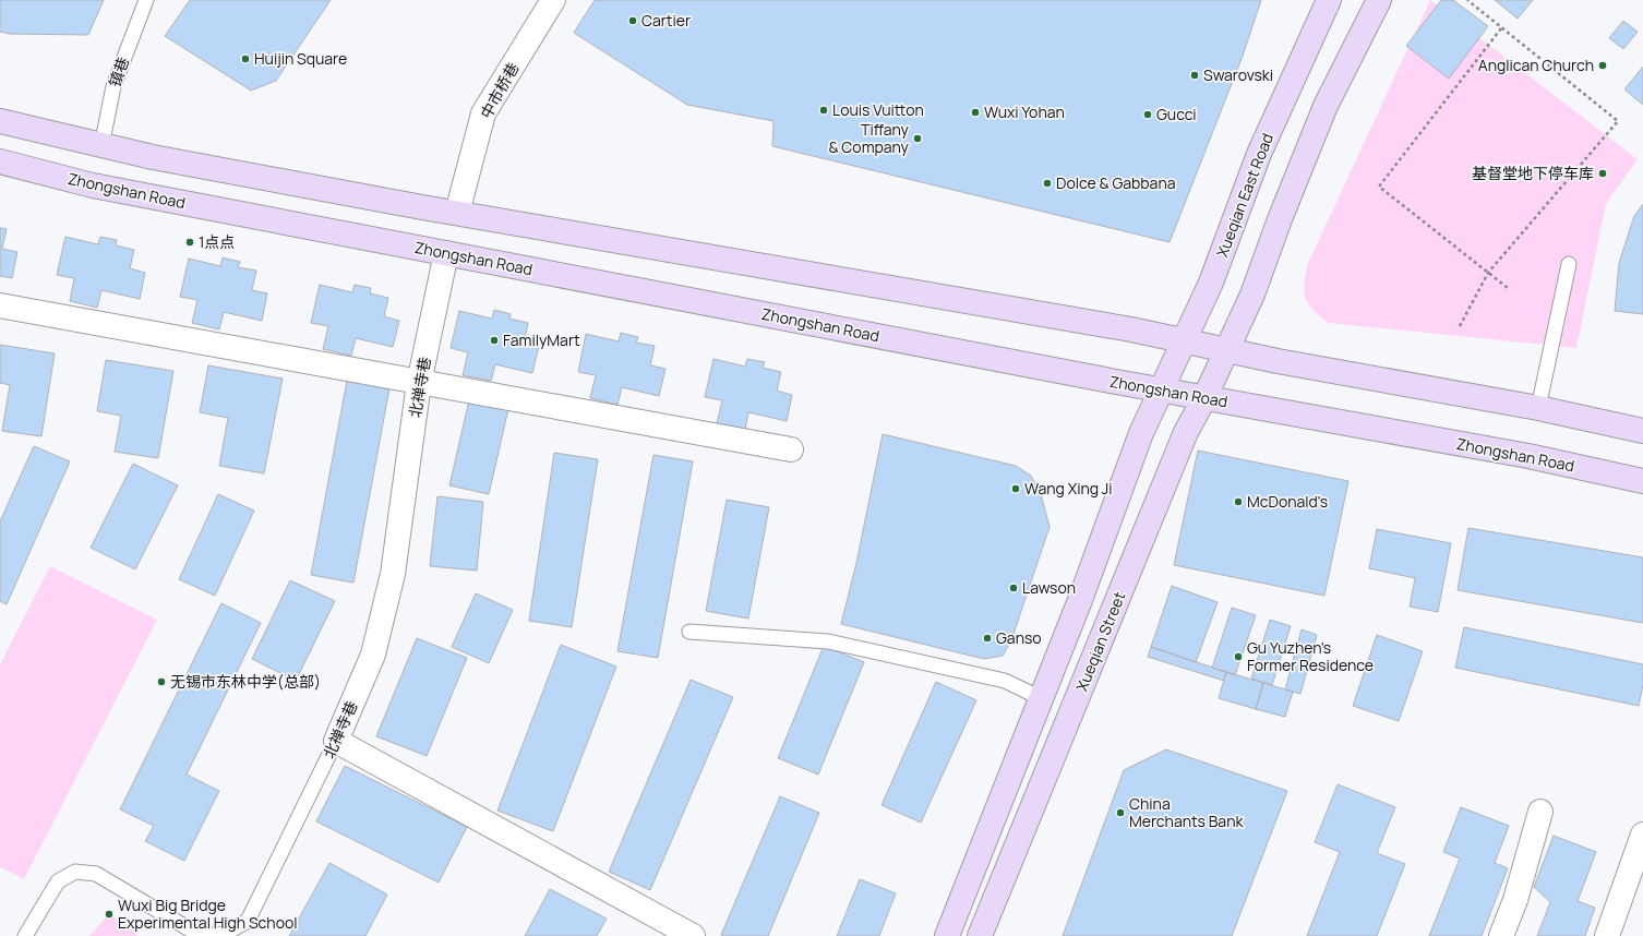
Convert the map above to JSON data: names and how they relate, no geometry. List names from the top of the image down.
{
  "streets": {
    "main road": ["Zhongshan Road", "Xueqian East Road", "Xueqian Street"],
    "street": ["中市桥巷", "北禅寺巷"],
    "lane": ["镇巷"]
  },
  "crossings": [
    ["Zhongshan Road", "Xueqian East Road"],
    ["Zhongshan Road", "北禅寺巷"],
    ["Zhongshan Road", "Xueqian Street"]
  ],
  "places": [
    "Cartier",
    "Huijin Square",
    "Anglican Church",
    "Swarovski",
    "Louis Vuitton",
    "Wuxi Yohan",
    "Gucci",
    "Tiffany & Company",
    "基督堂地下停车库",
    "Dolce & Gabbana",
    "1点点",
    "FamilyMart",
    "Wang Xing Ji",
    "McDonald's",
    "Lawson",
    "Ganso",
    "Gu Yuzhen's Former Residence",
    "无锡市东林中学(总部)",
    "China Merchants Bank",
    "Wuxi Big Bridge Experimental High School"
  ]
}
